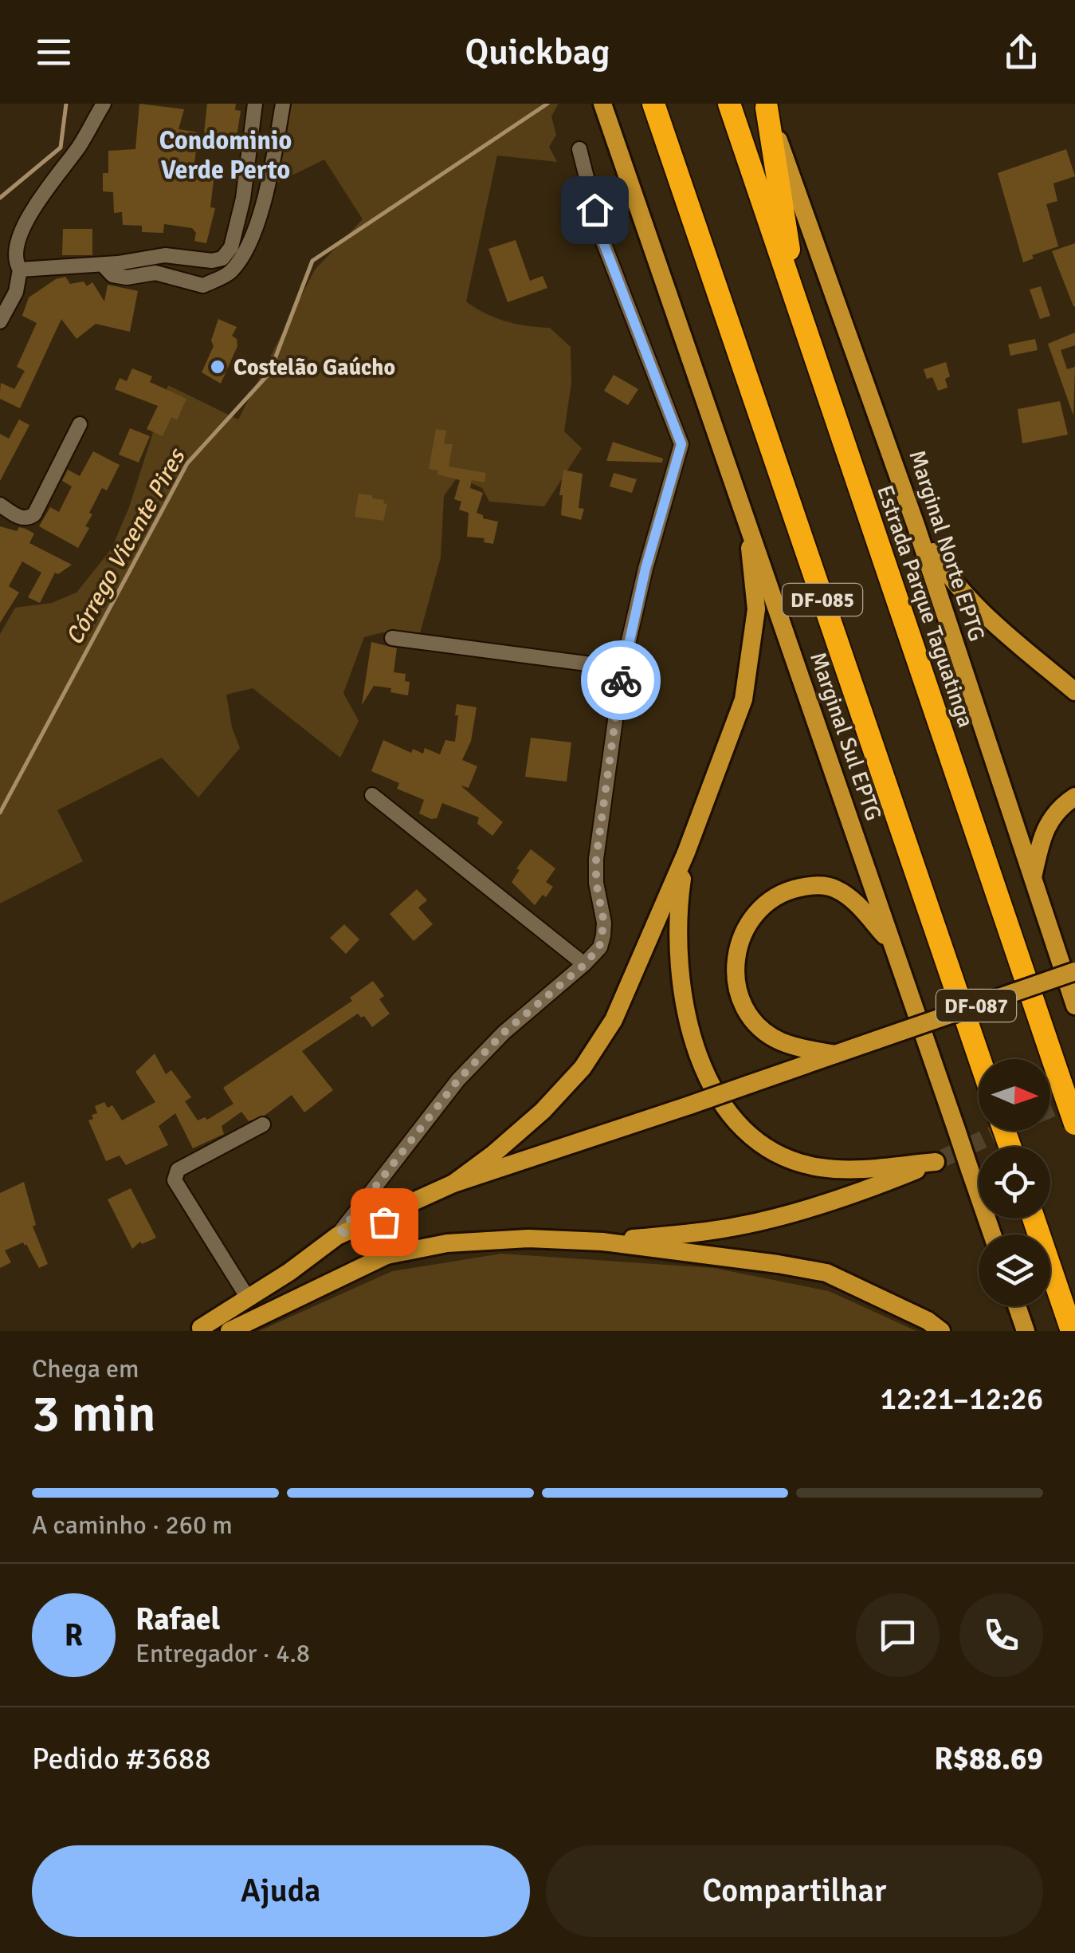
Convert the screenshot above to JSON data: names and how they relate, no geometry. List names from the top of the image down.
{
  "streets": {
    "highway": ["DF-085", "Estrada Parque Taguatinga"],
    "main road": ["Marginal Norte EPTG", "Marginal Sul EPTG", "DF-087"]
  },
  "districts": ["Condominio Verde Perto"],
  "water": ["Córrego Vicente Pires"],
  "places": ["Costelão Gaúcho"],
  "north": "right",
  "page": {
    "header": "Quickbag",
    "heading": ["3 min", "Chega em", "12:21–12:26"],
    "panel": [
      "Rafael",
      "Entregador · 4.8",
      "Pedido #3688",
      "R$88.69"
    ],
    "bar": "A caminho · 260 m",
    "round": "R",
    "buttons": ["Ajuda", "Compartilhar"]
  }
}
